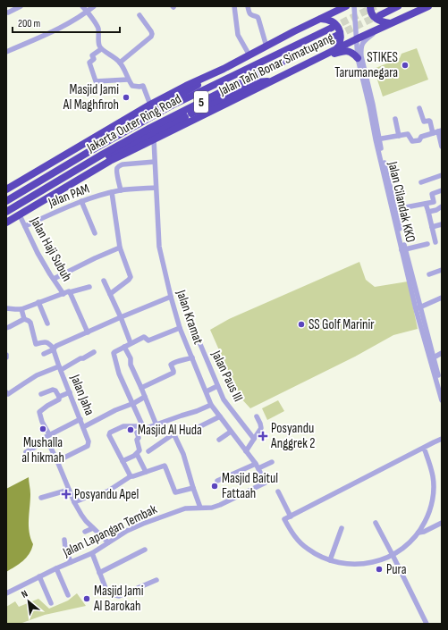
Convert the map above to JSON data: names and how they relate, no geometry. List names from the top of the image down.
{
  "streets": {
    "highway": ["Jalan Tahi Bonar Simatupang", "5", "Jakarta Outer Ring Road"],
    "street": [
      "Jalan PAM",
      "Jalan Cilandak KKO",
      "Jalan Haji Subuh",
      "Jalan Kramat",
      "Jalan Paus III",
      "Jalan Jaha",
      "Jalan Lapangan Tembak"
    ]
  },
  "crossings": [
    ["Jalan Tahi Bonar Simatupang", "Jalan Cilandak KKO"],
    ["Jalan Tahi Bonar Simatupang", "Jalan Haji Subuh"],
    ["Jalan Tahi Bonar Simatupang", "Jalan Kramat"],
    ["Jalan PAM", "Jalan Haji Subuh"],
    ["Jalan PAM", "Jalan Kramat"],
    ["Jalan Kramat", "Jalan Lapangan Tembak"]
  ],
  "places": {
    "other": [
      "STIKES Tarumanegara",
      "Masjid Jami Al Maghfiroh",
      "SS Golf Marinir",
      "Mushalla al hikmah",
      "Masjid Al Huda",
      "Masjid Baitul Fattaah",
      "Pura",
      "Masjid Jami Al Barokah"
    ],
    "health": ["Posyandu Anggrek 2", "Posyandu Apel"]
  },
  "scale_bar": "200 m",
  "north": "top left"
}
